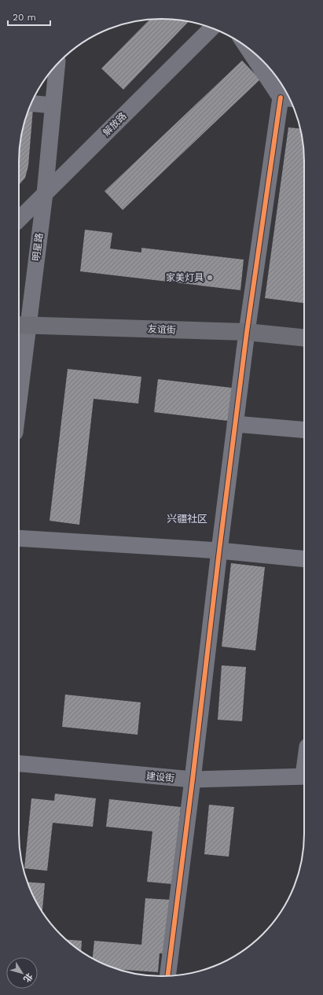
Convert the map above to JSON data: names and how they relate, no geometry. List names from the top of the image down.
{
  "streets": {
    "street": [
      "解放路",
      "明星路",
      "友谊街",
      "建设街"
    ]
  },
  "crossings": [
    ["解放路", "明星路"],
    ["明星路", "友谊街"]
  ],
  "districts": ["兴疆社区"],
  "places": ["家美灯具"],
  "scale_bar": "20 m",
  "north": "bottom right"
}
